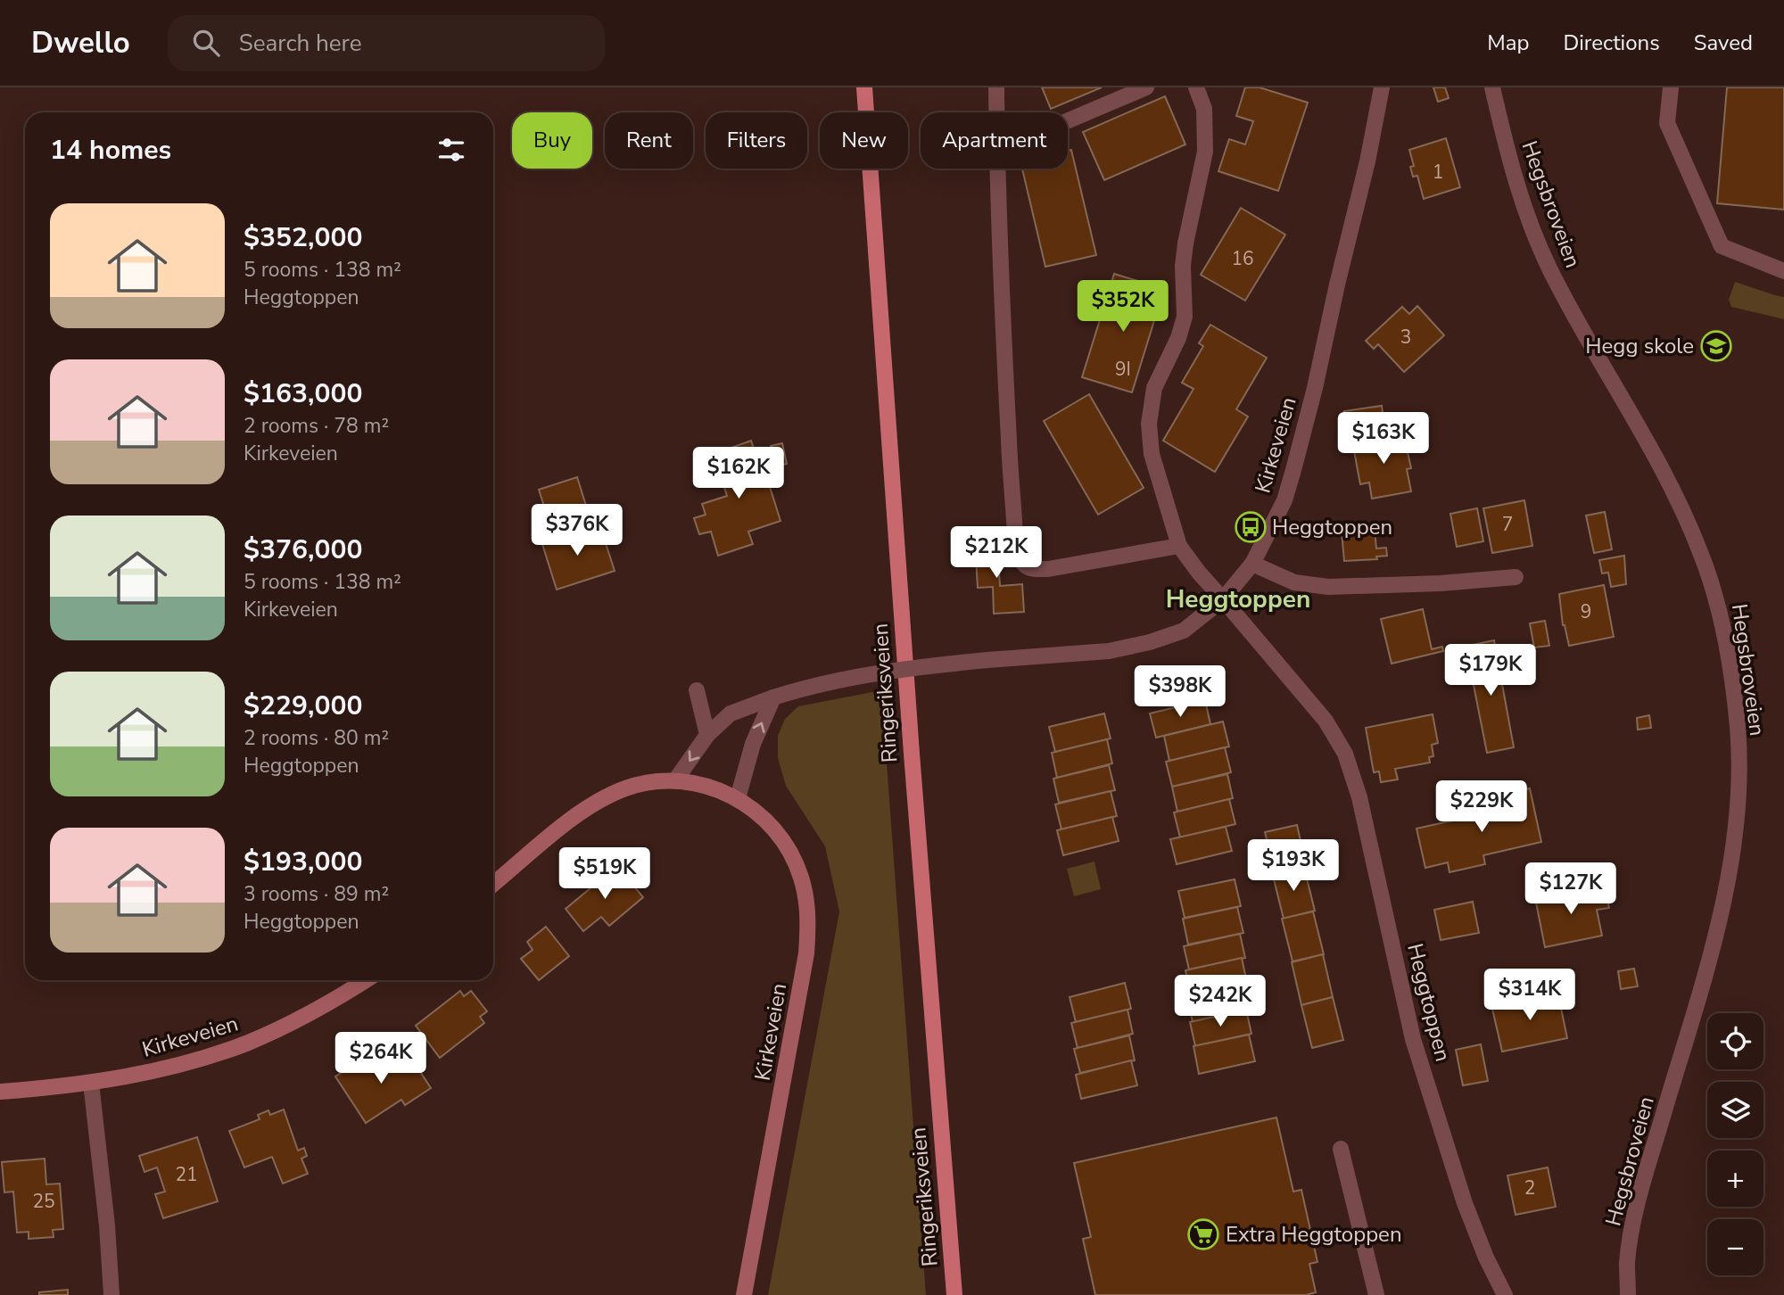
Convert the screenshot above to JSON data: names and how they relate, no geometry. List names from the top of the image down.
{
  "streets": {
    "main road": ["Kirkeveien", "Ringeriksveien"],
    "street": ["Hegsbroveien", "Heggtoppen"]
  },
  "crossings": [
    ["Kirkeveien", "Heggtoppen"]
  ],
  "districts": ["Heggtoppen"],
  "places": {
    "school or university": ["Hegg skole"],
    "bus stop": ["Heggtoppen"],
    "supermarket": ["Extra Heggtoppen"]
  },
  "house_numbers": [
    "1",
    "16",
    "3",
    "9I",
    "7",
    "9",
    "21",
    "2",
    "25"
  ],
  "page": {
    "header": "Dwello",
    "search": "Search here",
    "nav": ["Map", "Directions", "Saved"],
    "chip": [
      "Buy",
      "Rent",
      "Filters",
      "New",
      "Apartment"
    ],
    "heading": "14 homes",
    "list": [
      {
        "name": "$352,000",
        "note": "5 rooms · 138 m² · Heggtoppen"
      },
      {
        "name": "$163,000",
        "note": "2 rooms · 78 m² · Kirkeveien"
      },
      {
        "name": "$376,000",
        "note": "5 rooms · 138 m² · Kirkeveien"
      },
      {
        "name": "$229,000",
        "note": "2 rooms · 80 m² · Heggtoppen"
      },
      {
        "name": "$193,000",
        "note": "3 rooms · 89 m² · Heggtoppen"
      }
    ],
    "price": [
      "$352K",
      "$163K",
      "$162K",
      "$376K",
      "$212K",
      "$179K",
      "$398K",
      "$229K",
      "$193K",
      "$519K",
      "$127K",
      "$314K",
      "$242K",
      "$264K"
    ],
    "map_buttons": ["+", "−"]
  }
}
